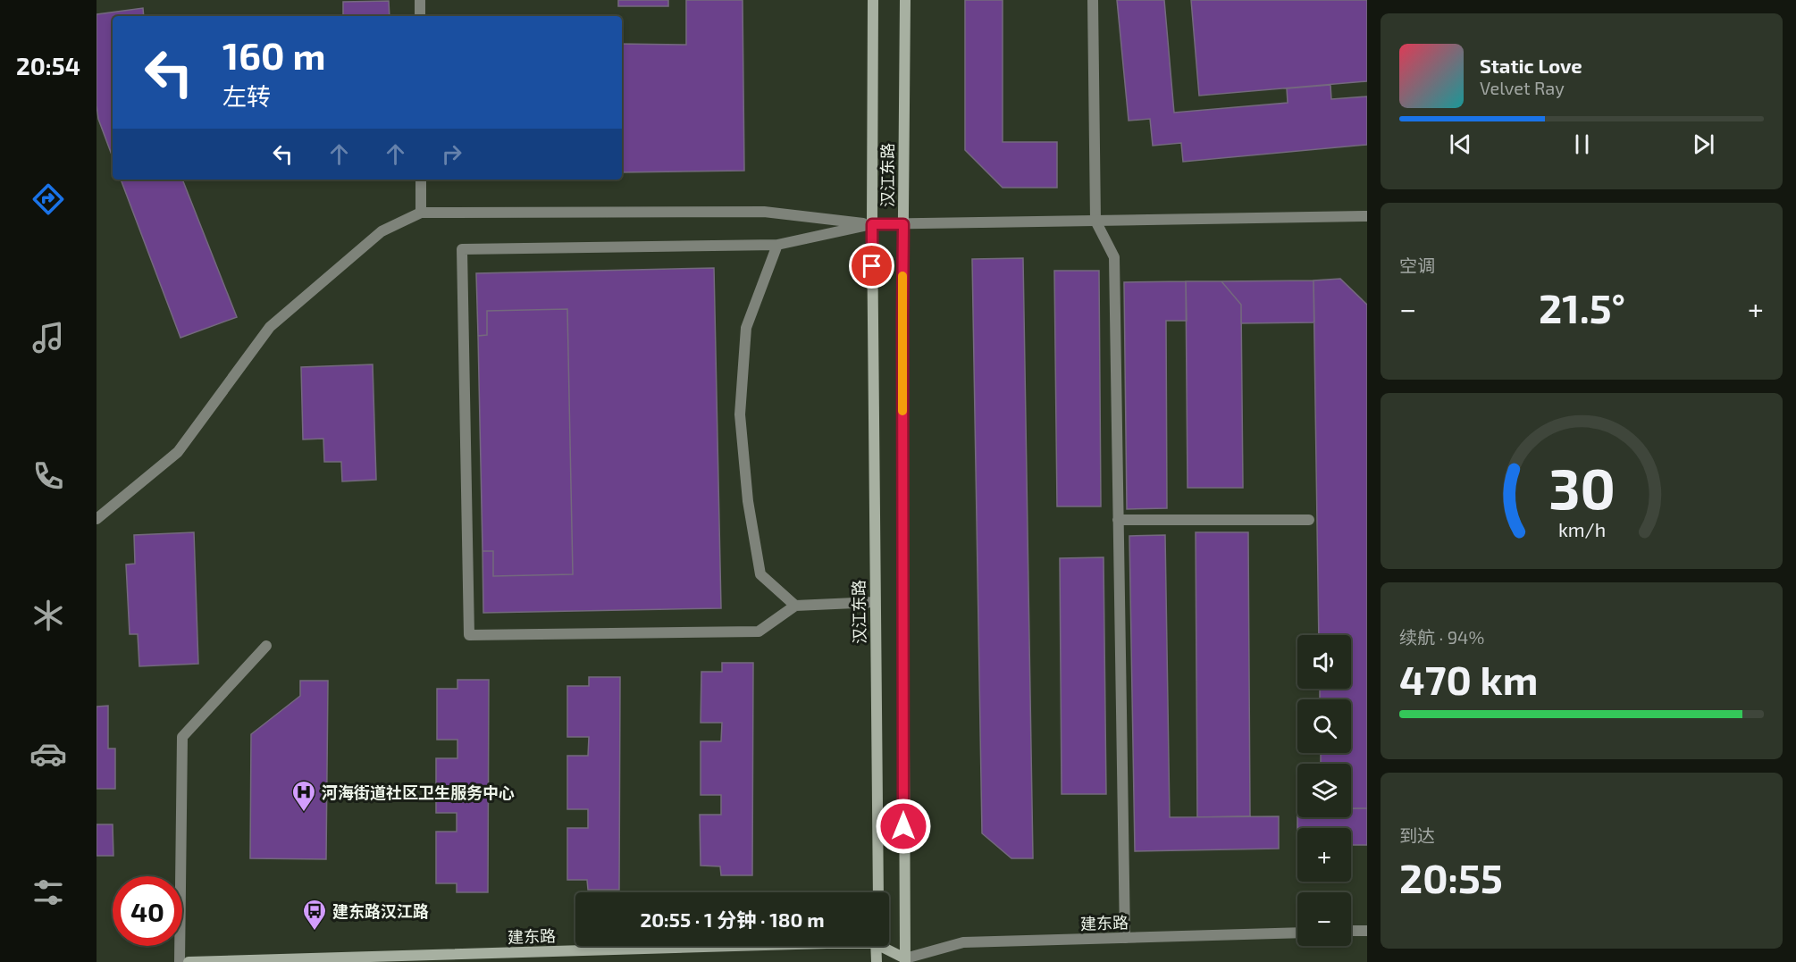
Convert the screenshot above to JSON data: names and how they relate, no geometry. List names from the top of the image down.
{
  "streets": {
    "street": ["汉江东路", "建东路"]
  },
  "crossings": [
    ["汉江东路", "建东路"]
  ],
  "places": {
    "hospital": ["河海街道社区卫生服务中心"],
    "bus stop": ["建东路汉江路"]
  },
  "page": {
    "tabs": "20:54",
    "turn": ["160 m", "左转"],
    "song": ["Static Love", "Velvet Ray"],
    "tile": [
      "空调",
      ["续航 · 94%", "470 km"],
      ["到达", "20:55"]
    ],
    "heat": ["−", "21.5°", "+"],
    "map_buttons": ["+", "−"],
    "limit": "40",
    "trip": "20:55 · 1 分钟 · 180 m",
    "gauge": ["30", "km/h"]
  }
}
